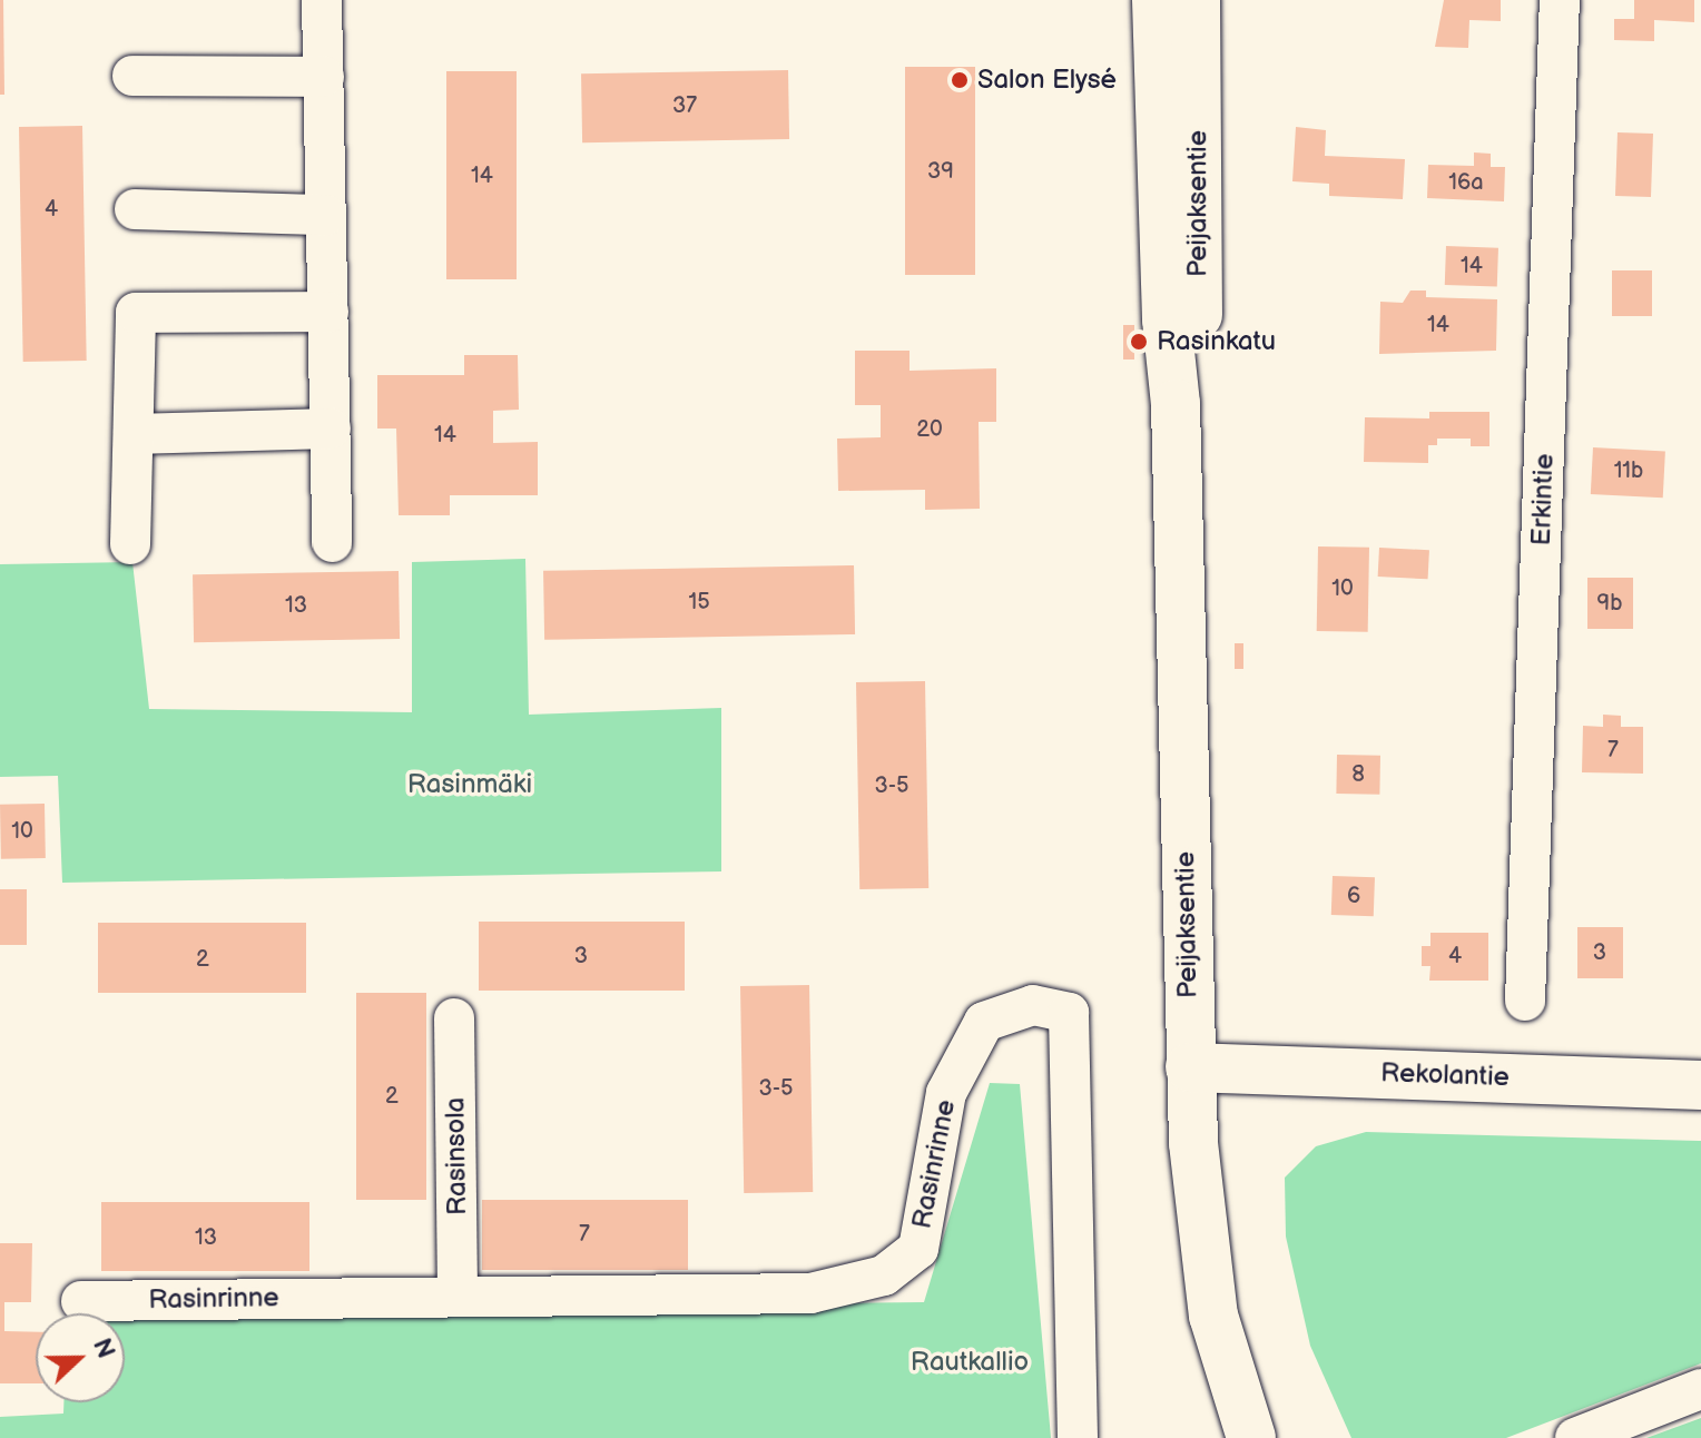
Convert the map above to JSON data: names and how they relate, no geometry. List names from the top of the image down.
{
  "streets": {
    "main road": ["Peijaksentie", "Rekolantie"],
    "street": ["Erkintie", "Rasinsola", "Rasinrinne"]
  },
  "crossings": [
    ["Peijaksentie", "Rekolantie"],
    ["Rasinsola", "Rasinrinne"]
  ],
  "parks": ["Rasinmäki", "Rautkallio"],
  "places": ["Salon Elysé", "Rasinkatu"],
  "house_numbers": [
    "37",
    "39",
    "14",
    "16a",
    "4",
    "14",
    "14",
    "20",
    "14",
    "11b",
    "10",
    "15",
    "9b",
    "13",
    "7",
    "8",
    "3-5",
    "10",
    "6",
    "3",
    "3",
    "4",
    "2",
    "3-5",
    "2",
    "7",
    "13"
  ],
  "north": "right"
}
